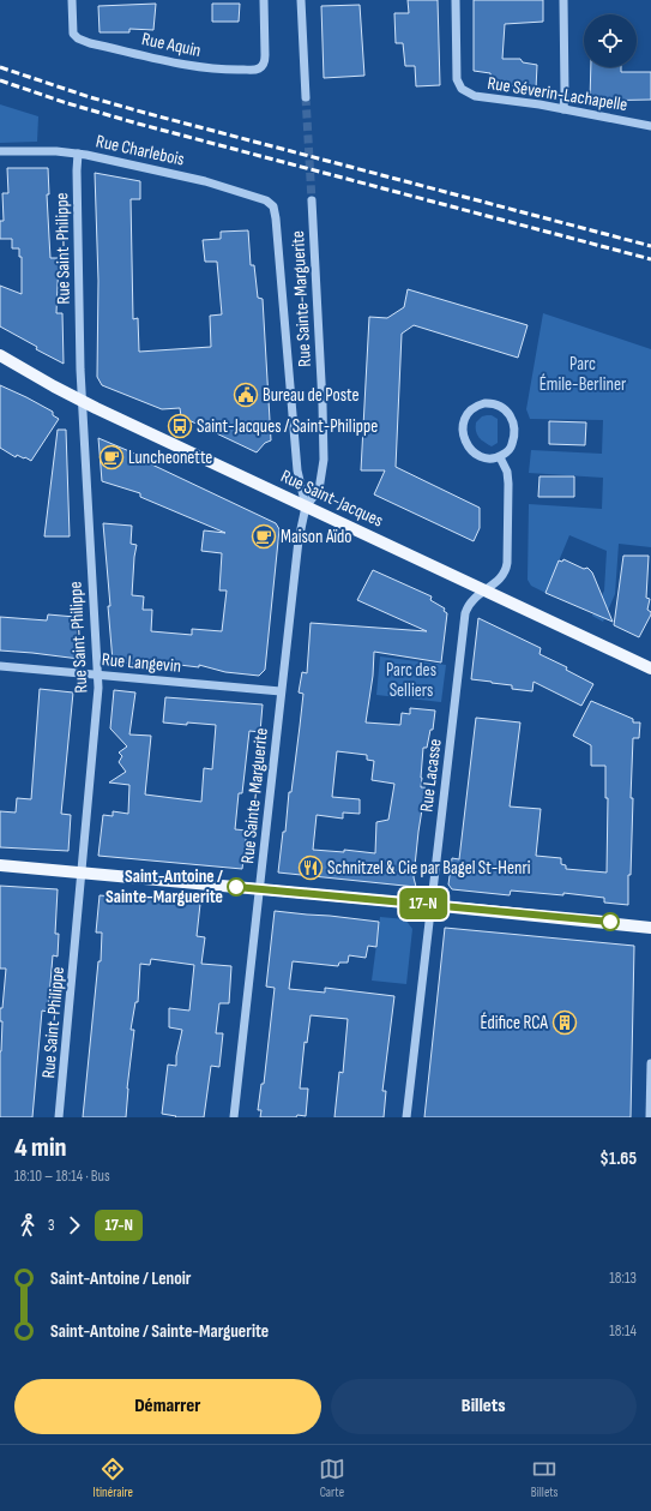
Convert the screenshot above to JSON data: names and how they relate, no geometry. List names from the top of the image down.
{
  "streets": {
    "main road": ["Rue Saint-Jacques"],
    "street": [
      "Rue Aquin",
      "Rue Séverin-Lachapelle",
      "Rue Charlebois",
      "Rue Saint-Philippe",
      "Rue Sainte-Marguerite",
      "Rue Langevin",
      "Rue Lacasse"
    ]
  },
  "crossings": [
    ["Rue Charlebois", "Rue Saint-Philippe"],
    ["Rue Charlebois", "Rue Sainte-Marguerite"],
    ["Rue Saint-Philippe", "Rue Saint-Jacques"],
    ["Rue Saint-Philippe", "Rue Langevin"],
    ["Rue Sainte-Marguerite", "Rue Saint-Jacques"],
    ["Rue Sainte-Marguerite", "Rue Langevin"],
    ["Rue Saint-Jacques", "Rue Lacasse"]
  ],
  "parks": ["Parc Émile-Berliner", "Parc des Selliers"],
  "places": {
    "public building": ["Bureau de Poste"],
    "bus stop": ["Saint-Jacques / Saint-Philippe"],
    "cafe": ["Luncheonette", "Maison Aïdo"],
    "restaurant": ["Schnitzel & Cie par Bagel St-Henri"],
    "other": ["Saint-Antoine / Sainte-Marguerite"],
    "building": ["Édifice RCA"]
  },
  "lines": ["bus line 17-N"],
  "page": {
    "on_map": "17-N",
    "heading": ["4 min", "18:10 – 18:14 · Bus", "$1.65"],
    "legs": ["3", "17-N"],
    "list": [
      {
        "name": "Saint-Antoine / Lenoir",
        "value": "18:13"
      },
      {
        "name": "Saint-Antoine / Sainte-Marguerite",
        "value": "18:14"
      }
    ],
    "buttons": ["Démarrer", "Billets"],
    "tabs": ["Itinéraire", "Carte", "Billets"]
  }
}
